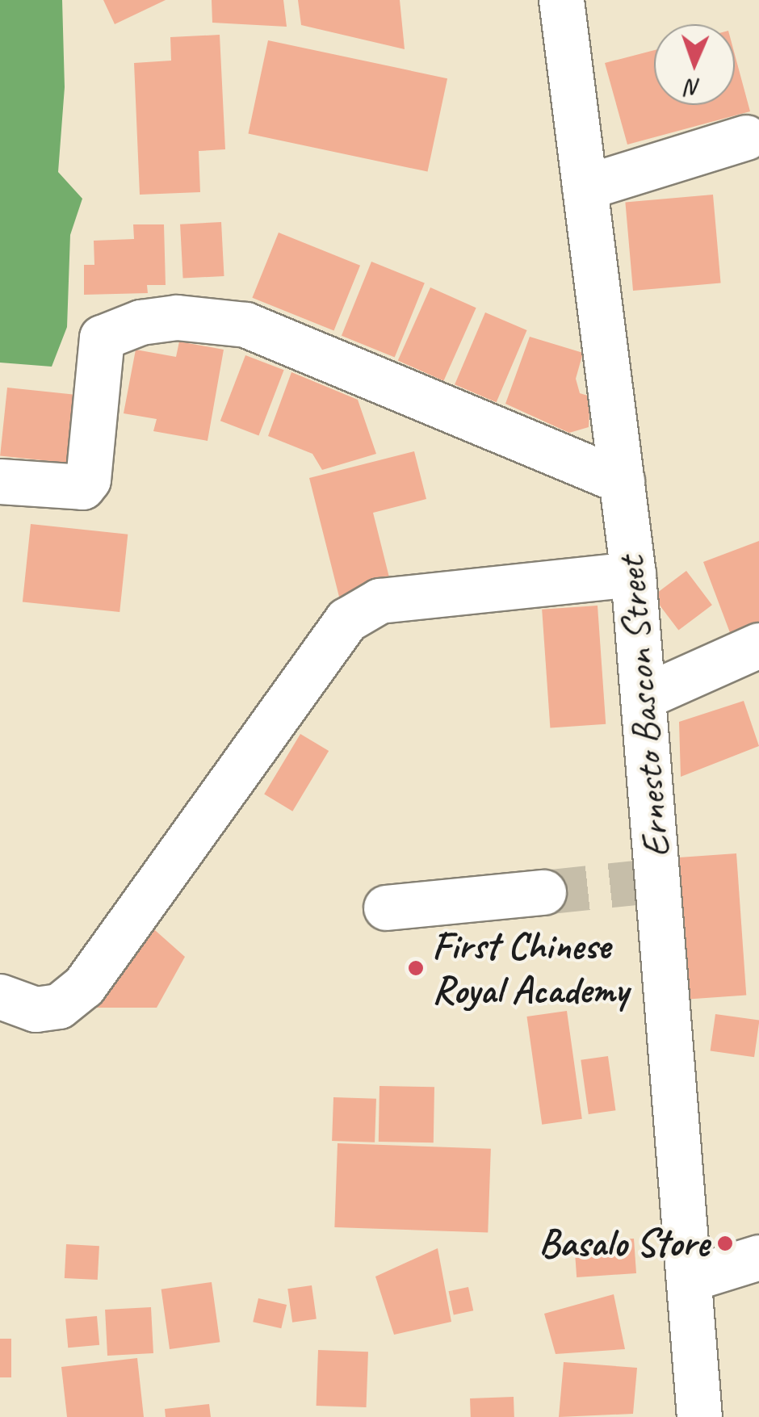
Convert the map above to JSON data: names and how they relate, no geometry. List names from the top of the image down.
{
  "streets": {
    "street": ["Ernesto Bascon Street"]
  },
  "places": ["First Chinese Royal Academy", "Basalo Store"],
  "north": "bottom"
}
